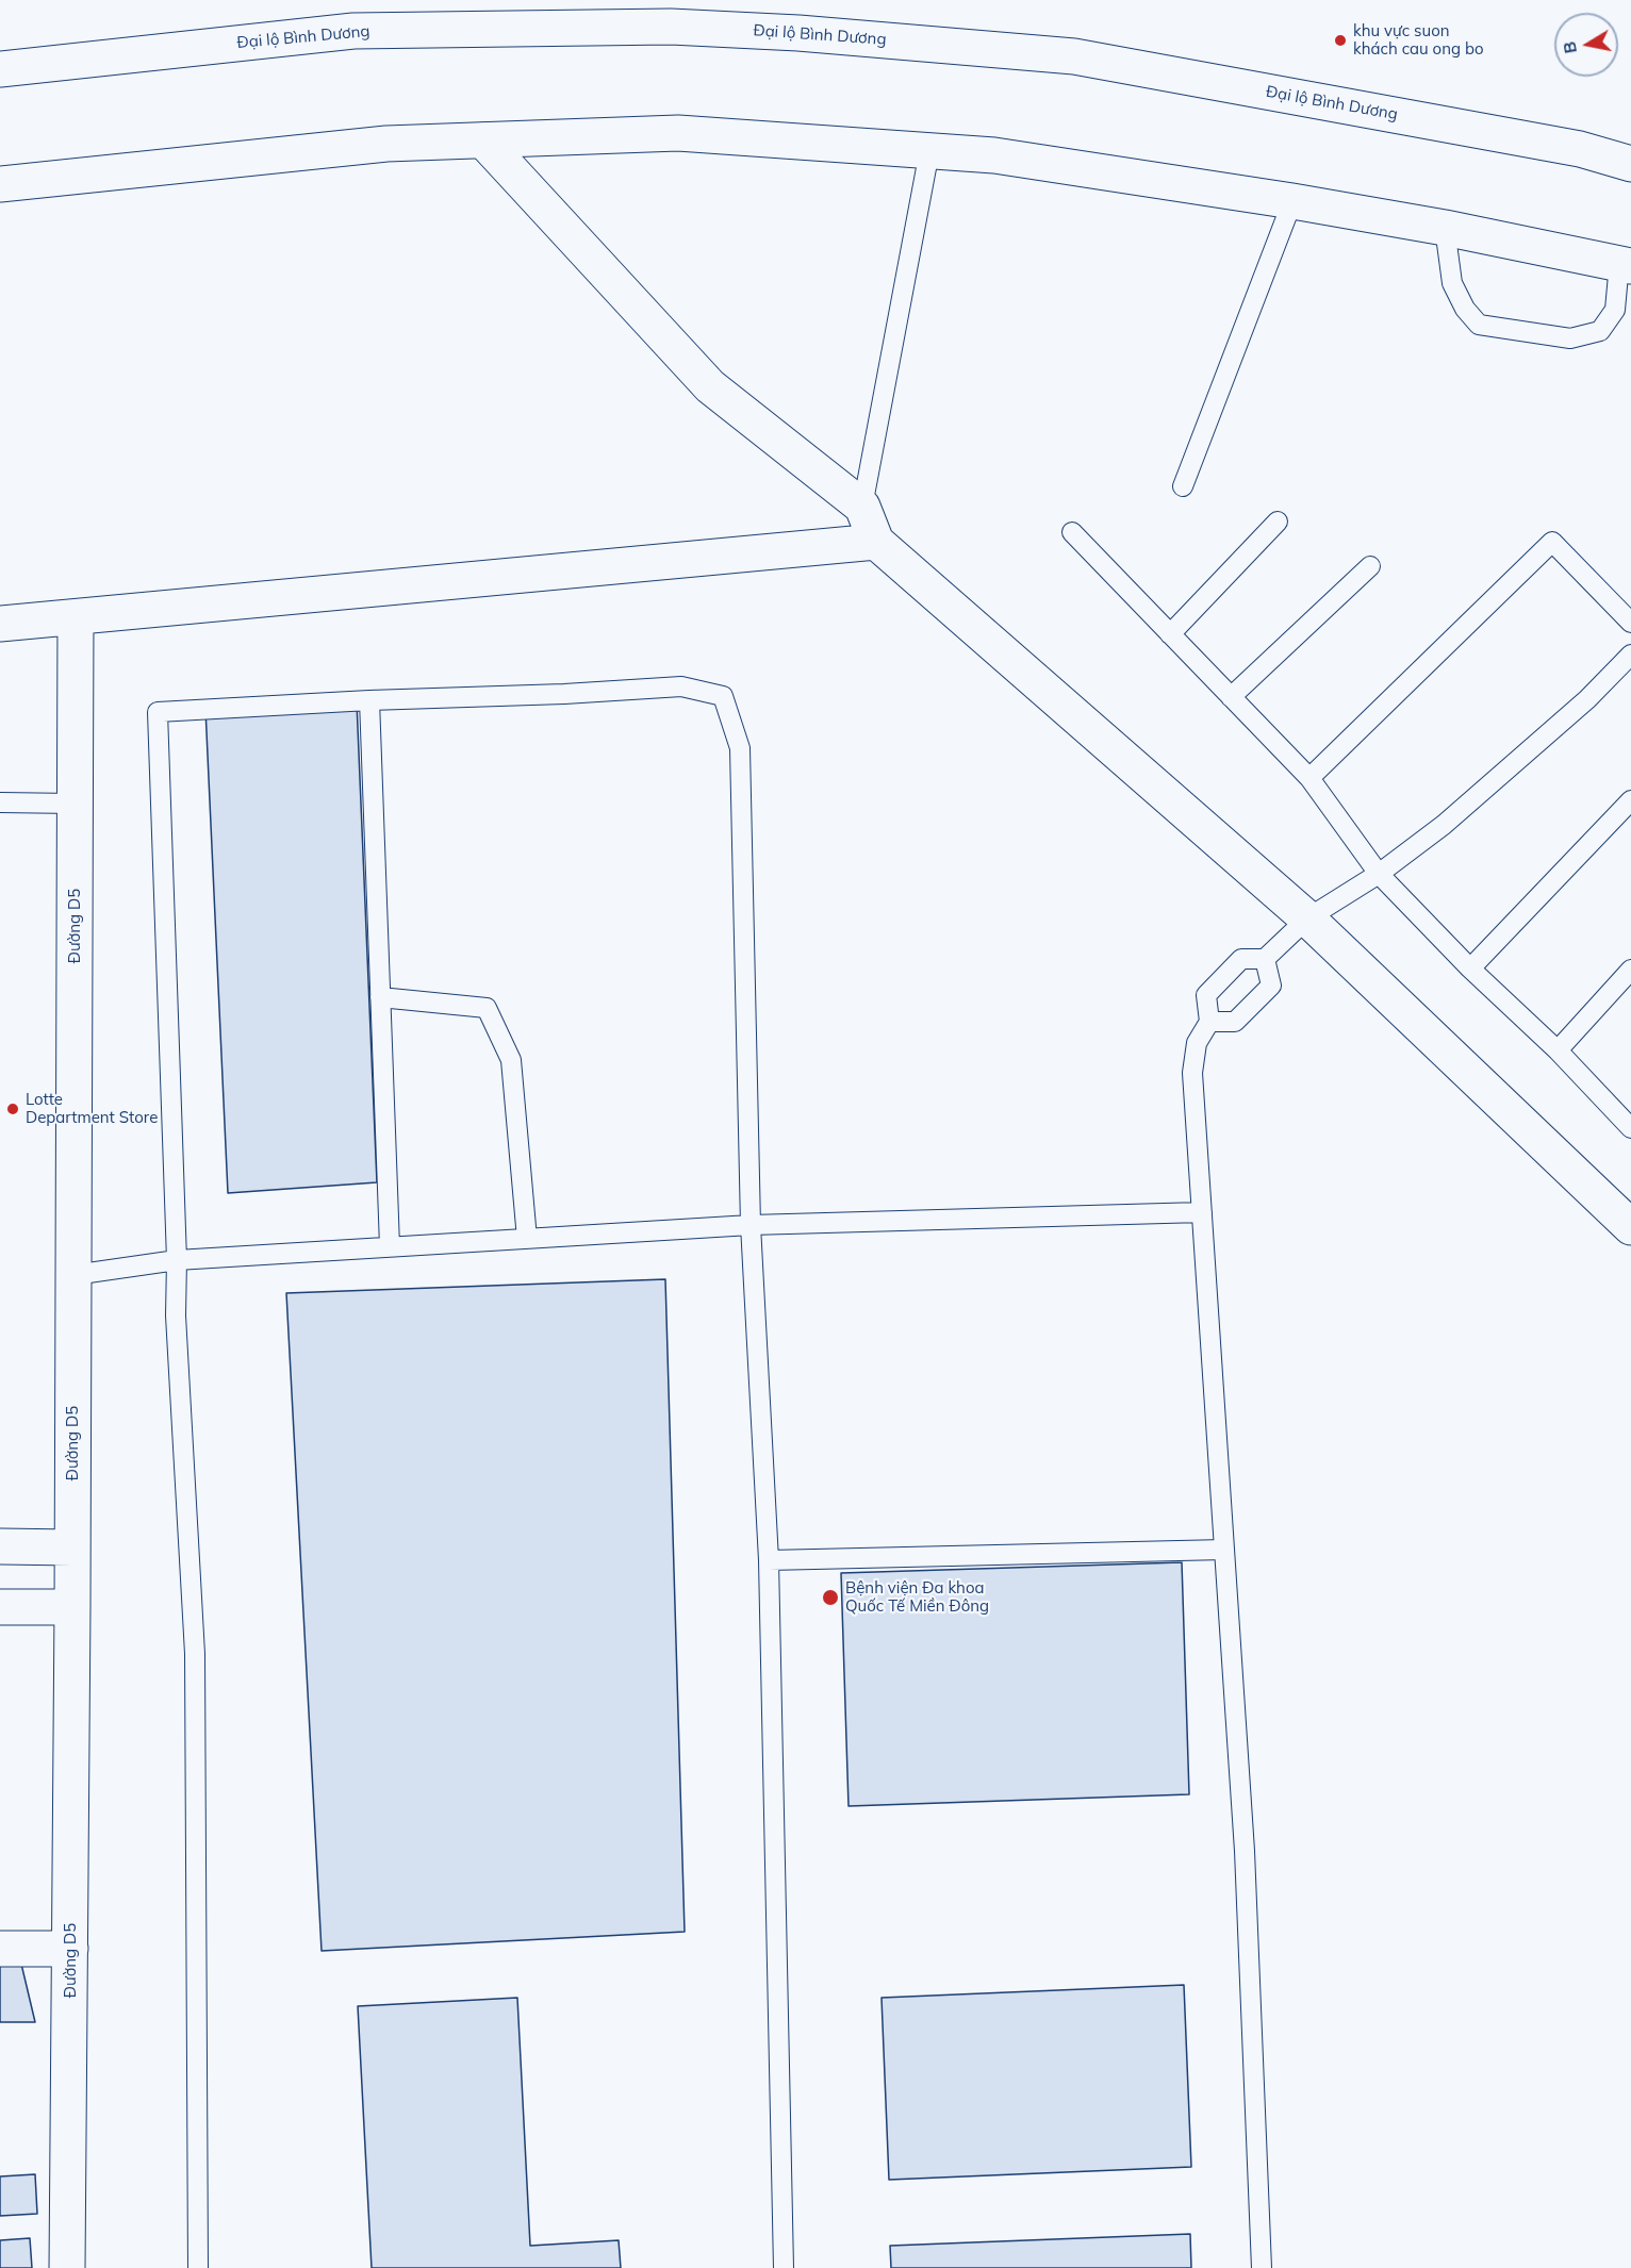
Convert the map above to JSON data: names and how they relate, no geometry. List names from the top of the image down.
{
  "streets": {
    "main road": ["Đại lộ Bình Dương", "Đường D5"]
  },
  "places": ["khu vực suon khách cau ong bo", "Lotte Department Store", "Bệnh viện Đa khoa Quốc Tế Miền Đông"],
  "north": "left"
}
